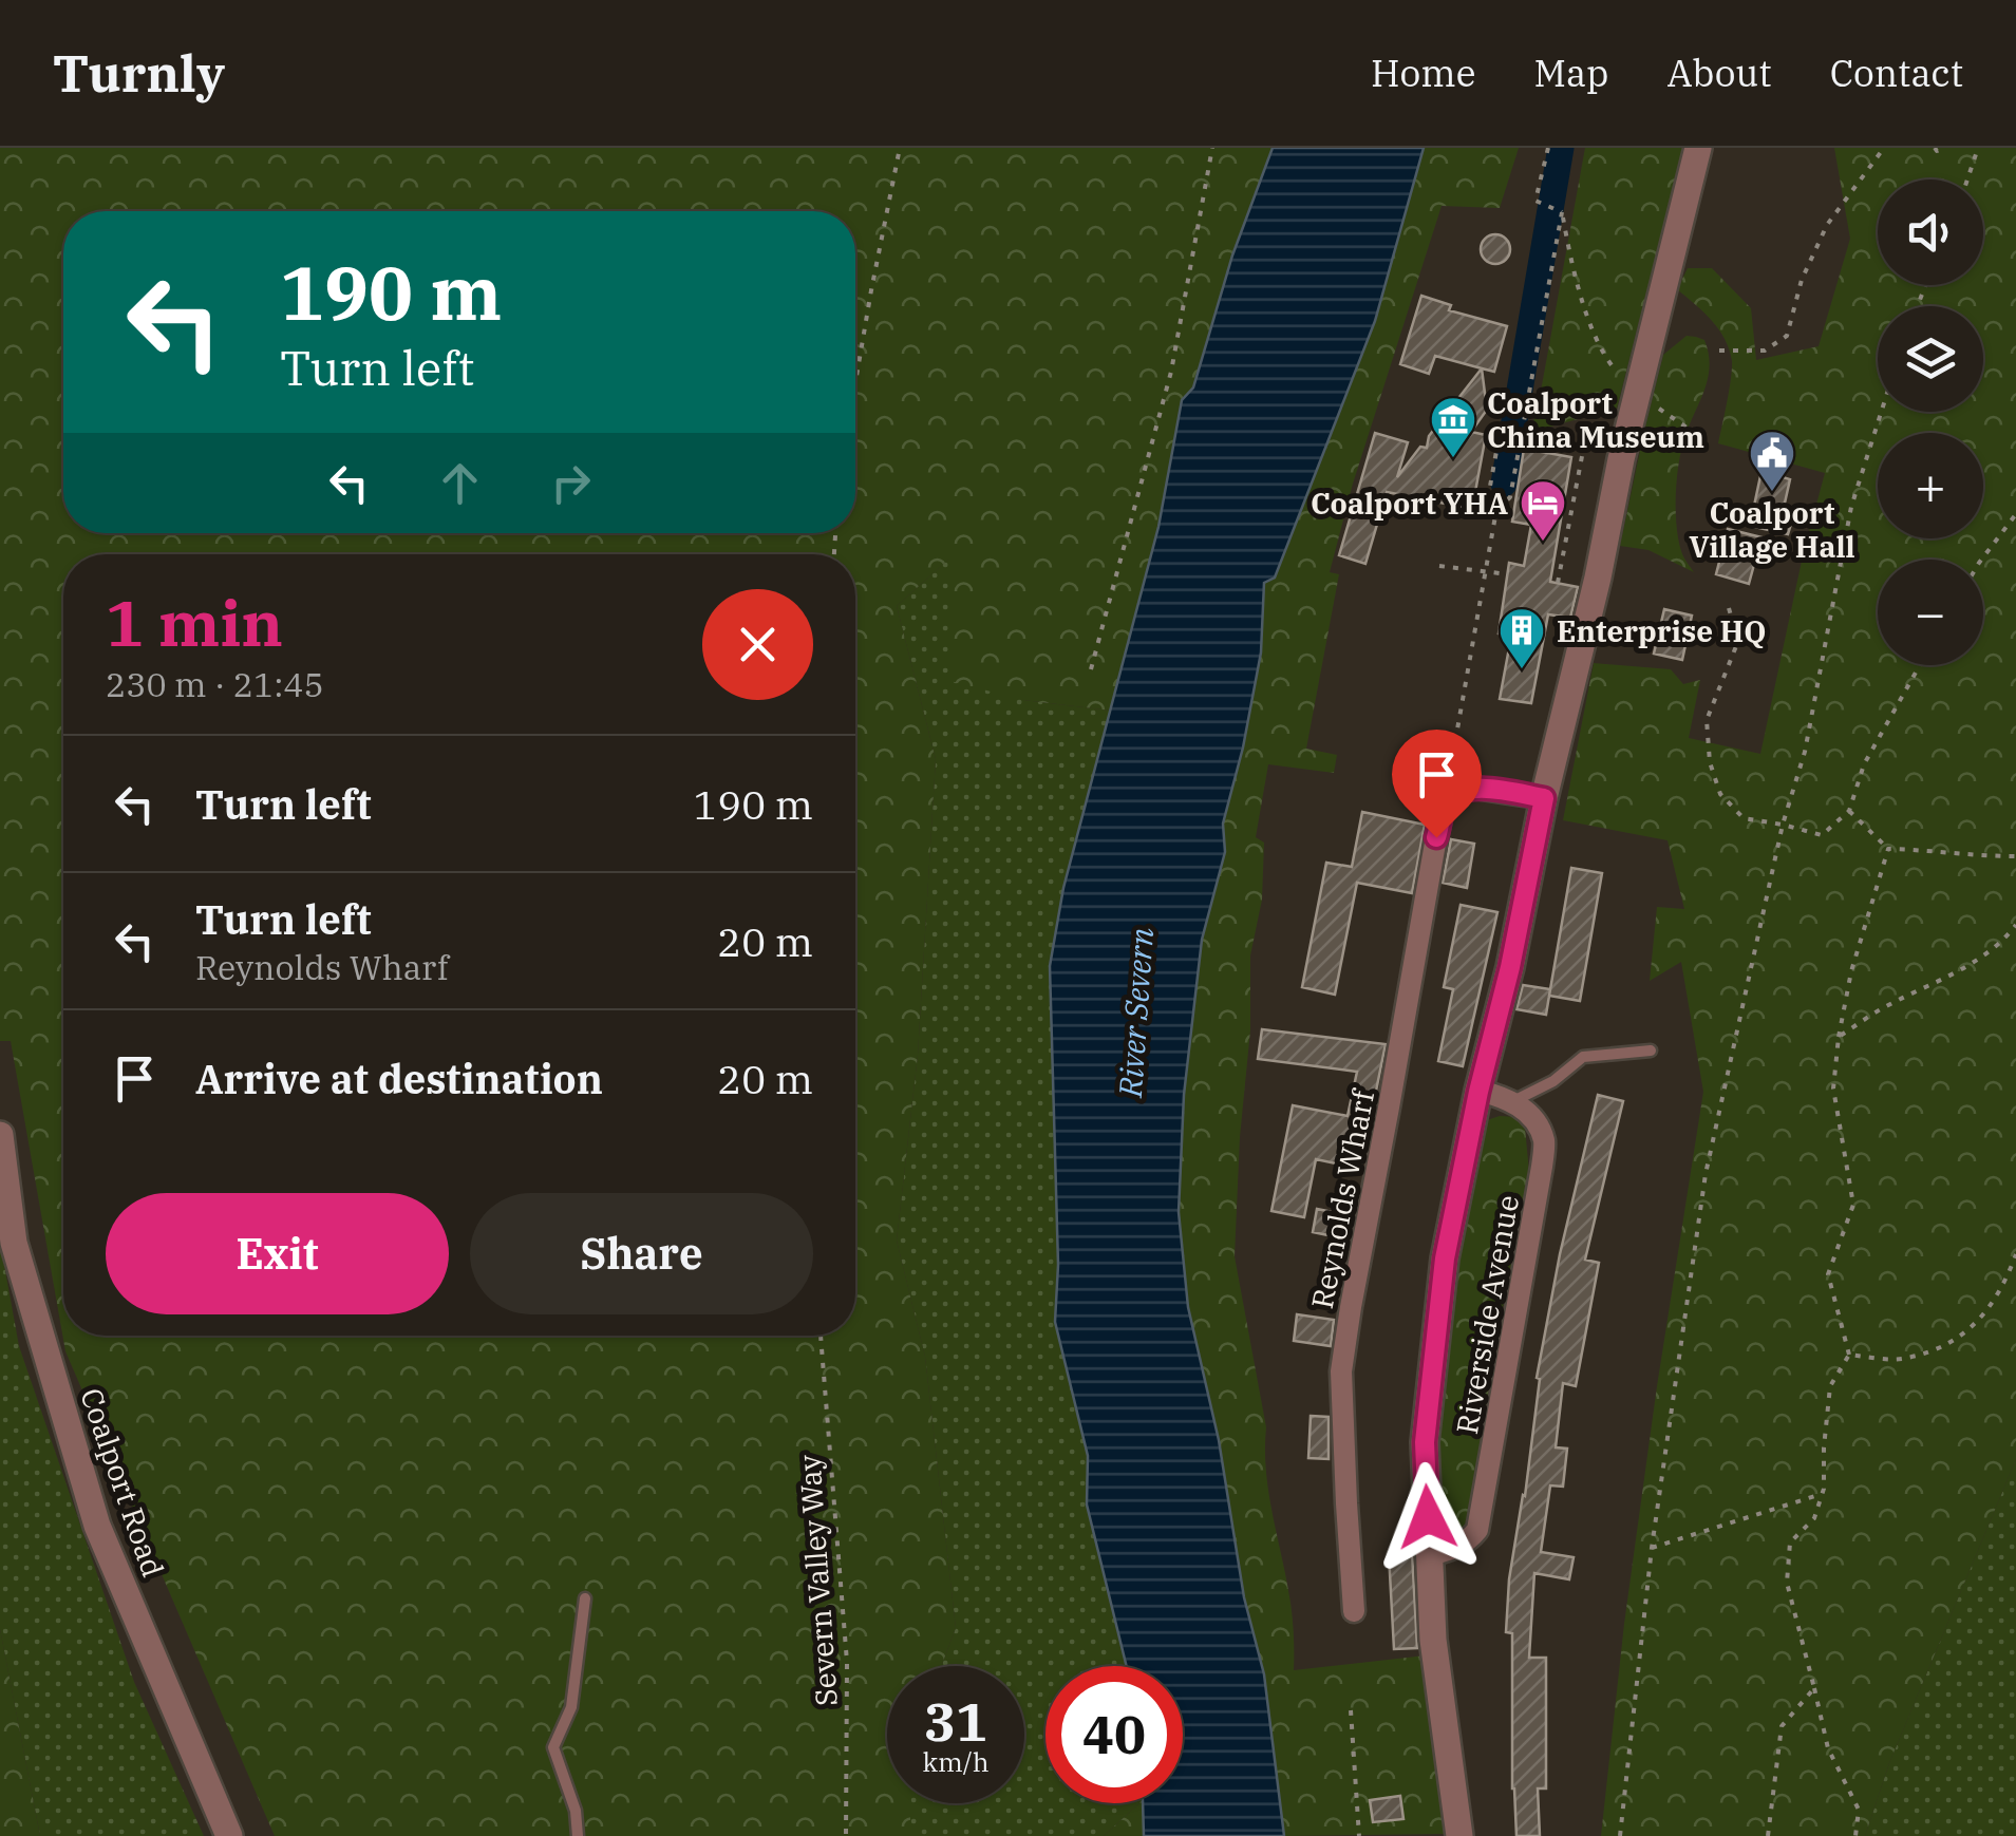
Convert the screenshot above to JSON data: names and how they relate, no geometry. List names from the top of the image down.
{
  "streets": {
    "street": ["Reynolds Wharf", "Riverside Avenue", "Coalport Road"],
    "path": ["Severn Valley Way"]
  },
  "water": ["River Severn"],
  "places": {
    "museum": ["Coalport China Museum"],
    "public building": ["Coalport Village Hall"],
    "hotel": ["Coalport YHA"],
    "building": ["Enterprise HQ"]
  },
  "page": {
    "header": "Turnly",
    "nav": [
      "Home",
      "Map",
      "About",
      "Contact"
    ],
    "map_buttons": ["+", "−"],
    "turn": ["190 m", "Turn left"],
    "heading": ["1 min", "230 m · 21:45"],
    "list": [
      {
        "name": "Turn left",
        "value": "190 m"
      },
      {
        "name": "Turn left",
        "note": "Reynolds Wharf",
        "value": "20 m"
      },
      {
        "name": "Arrive at destination",
        "value": "20 m"
      }
    ],
    "buttons": ["Exit", "Share"],
    "speed": "31 km/h",
    "limit": "40"
  }
}
